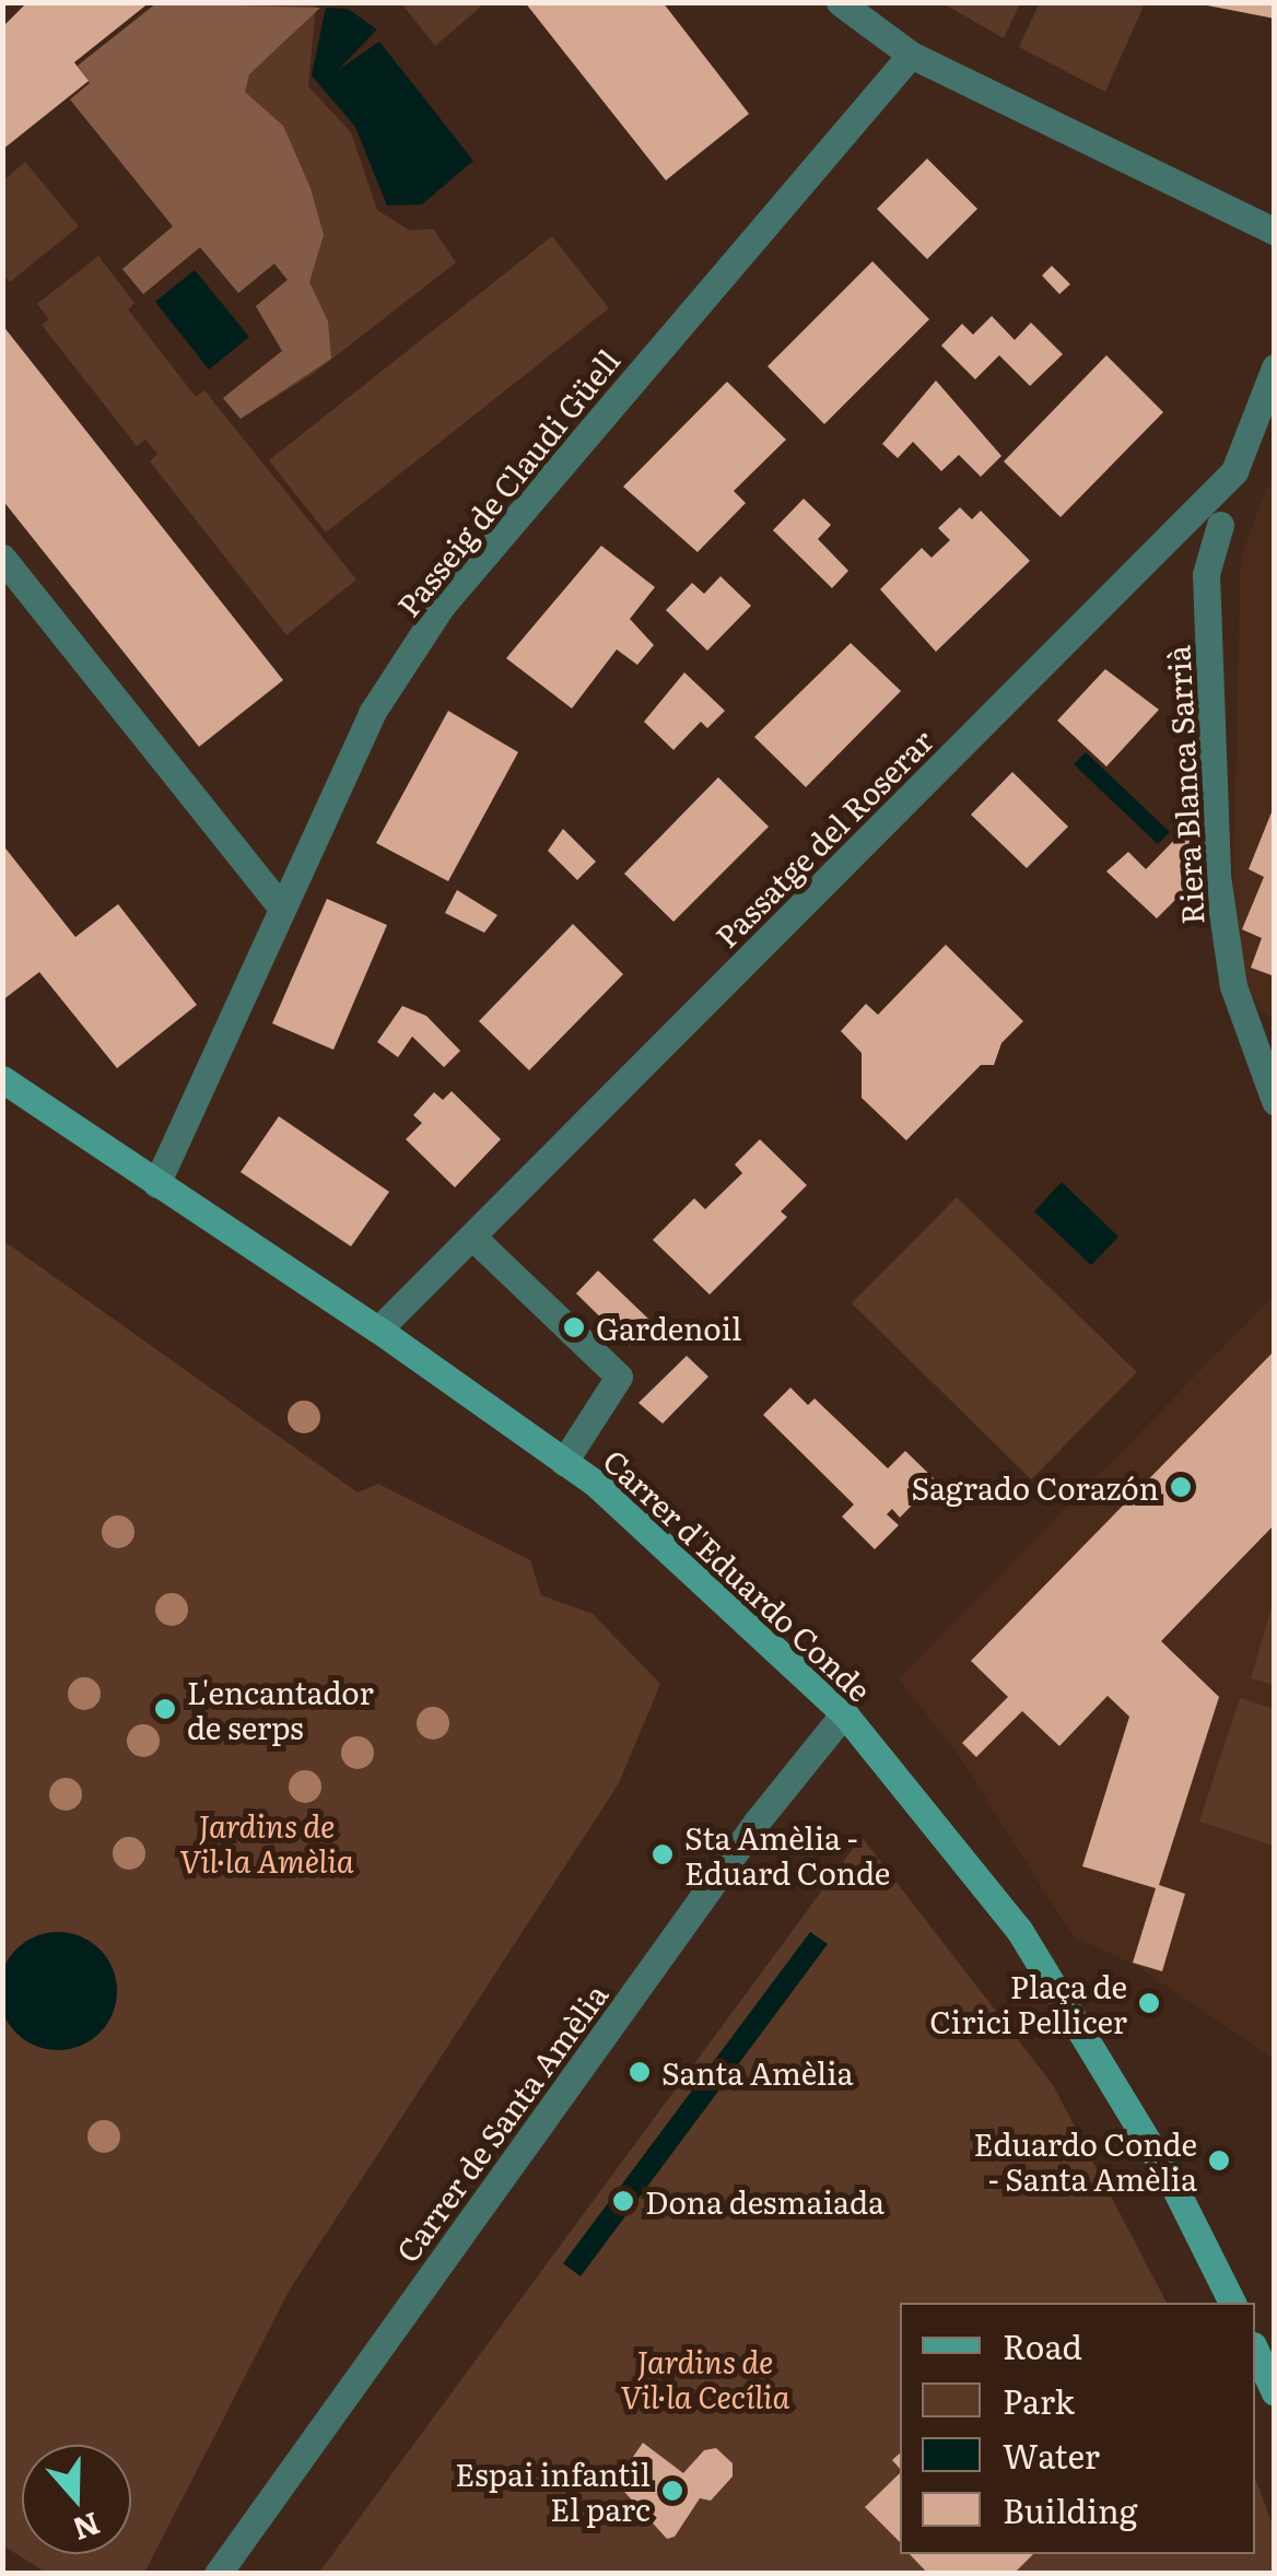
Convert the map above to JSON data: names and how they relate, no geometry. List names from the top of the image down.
{
  "streets": {
    "street": [
      "Passeig de Claudi Güell",
      "Riera Blanca Sarrià",
      "Passatge del Roserar",
      "Carrer d'Eduardo Conde",
      "Carrer de Santa Amèlia"
    ]
  },
  "crossings": [
    ["Passeig de Claudi Güell", "Carrer d'Eduardo Conde"],
    ["Passatge del Roserar", "Carrer d'Eduardo Conde"],
    ["Carrer d'Eduardo Conde", "Carrer de Santa Amèlia"]
  ],
  "parks": ["Jardins de Vil·la Amèlia", "Jardins de Vil·la Cecília"],
  "places": [
    "Gardenoil",
    "Sagrado Corazón",
    "L'encantador de serps",
    "Sta Amèlia - Eduard Conde",
    "Plaça de Cirici Pellicer",
    "Santa Amèlia",
    "Eduardo Conde - Santa Amèlia",
    "Dona desmaiada",
    "Espai infantil El parc"
  ],
  "legend": [
    "Road",
    "Park",
    "Water",
    "Building"
  ],
  "north": "bottom"
}
